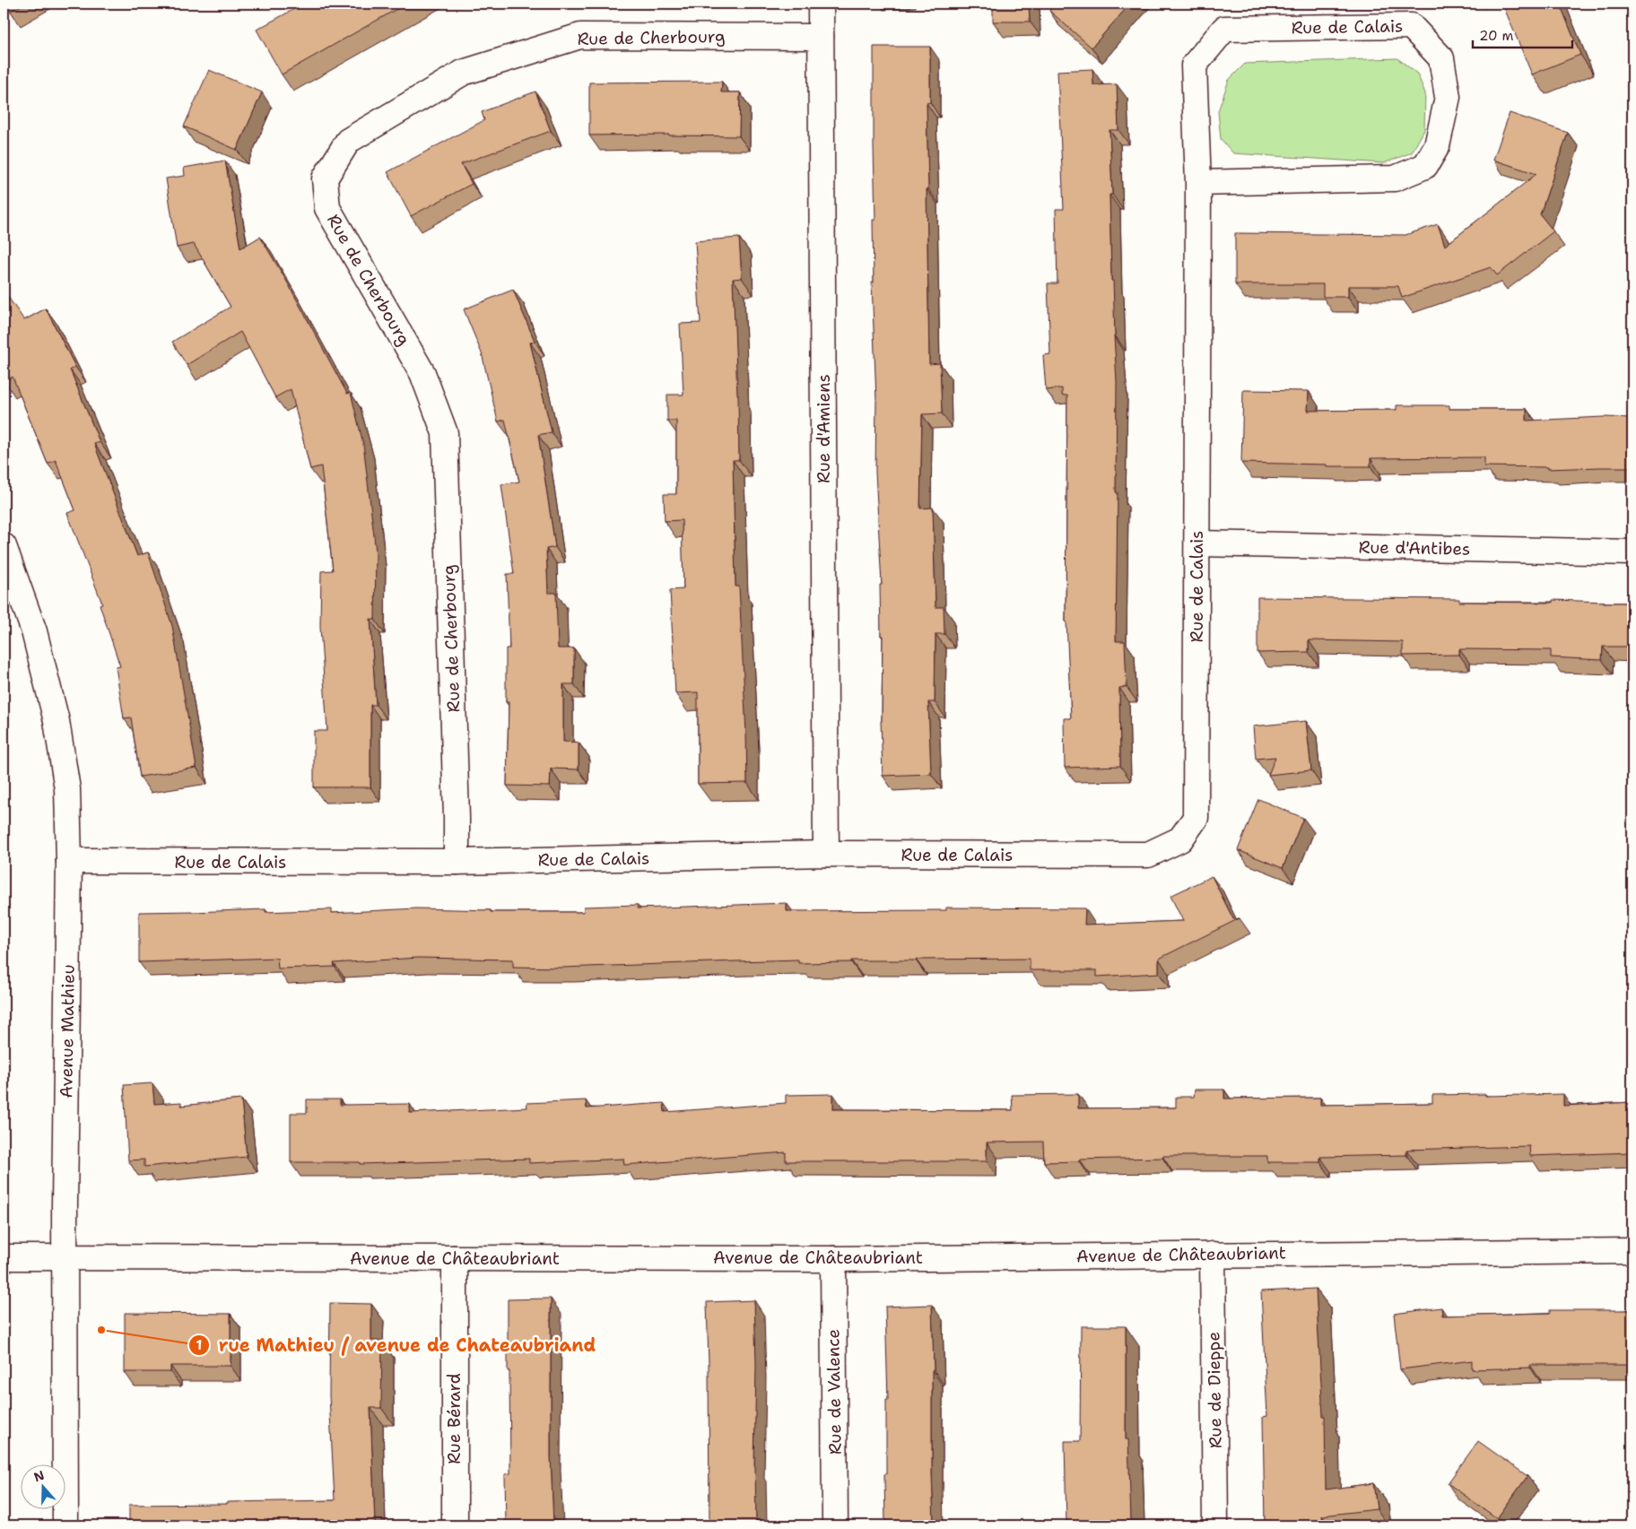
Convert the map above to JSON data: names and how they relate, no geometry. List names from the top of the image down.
{
  "streets": {
    "street": [
      "Rue de Calais",
      "Rue de Cherbourg",
      "Rue d'Amiens",
      "Rue d'Antibes",
      "Avenue Mathieu",
      "Avenue de Châteaubriant",
      "Rue de Dieppe",
      "Rue de Valence",
      "Rue Bérard"
    ]
  },
  "crossings": [
    ["Rue de Calais", "Rue de Cherbourg"],
    ["Rue de Calais", "Rue d'Amiens"],
    ["Rue de Calais", "Rue d'Antibes"],
    ["Rue de Calais", "Avenue Mathieu"],
    ["Rue de Cherbourg", "Rue d'Amiens"],
    ["Avenue Mathieu", "Avenue de Châteaubriant"],
    ["Avenue de Châteaubriant", "Rue de Dieppe"],
    ["Avenue de Châteaubriant", "Rue de Valence"],
    ["Avenue de Châteaubriant", "Rue Bérard"]
  ],
  "places": ["rue Mathieu / avenue de Chateaubriand"],
  "scale_bar": "20 m",
  "north": "top"
}
